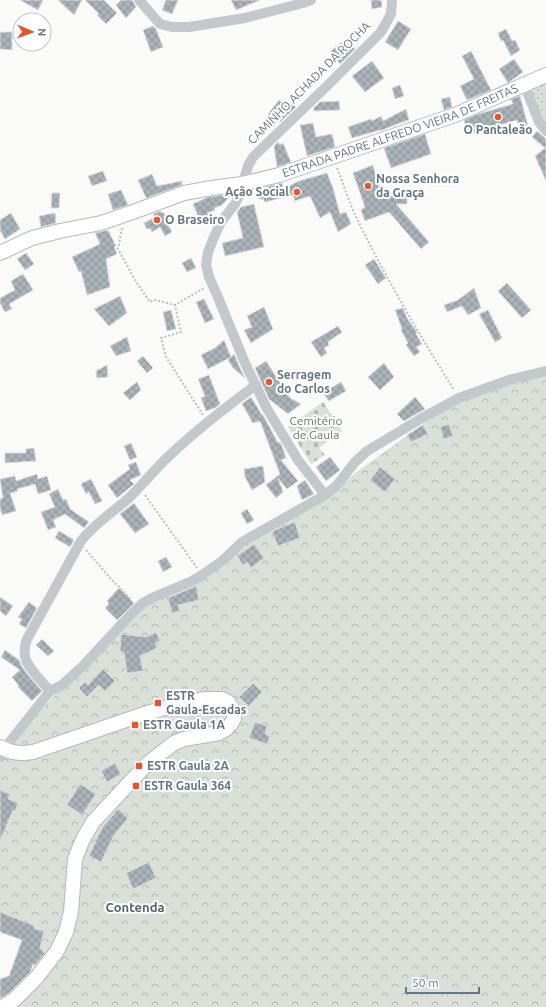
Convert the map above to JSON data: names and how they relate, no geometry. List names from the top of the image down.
{
  "streets": {
    "main road": ["ESTRADA PADRE ALFREDO VIEIRA DE FREITAS"],
    "street": ["CAMINHO ACHADA DA ROCHA"]
  },
  "crossings": [
    ["CAMINHO ACHADA DA ROCHA", "ESTRADA PADRE ALFREDO VIEIRA DE FREITAS"]
  ],
  "districts": ["Contenda"],
  "parks": ["Cemitério de Gaula"],
  "places": {
    "other": [
      "O Pantaleão",
      "Nossa Senhora da Graça",
      "Ação Social",
      "O Braseiro",
      "Serragem do Carlos"
    ],
    "transit": [
      "ESTR Gaula-Escadas",
      "ESTR Gaula 1A",
      "ESTR Gaula 2A",
      "ESTR Gaula 364"
    ]
  },
  "scale_bar": "50 m",
  "north": "right"
}
